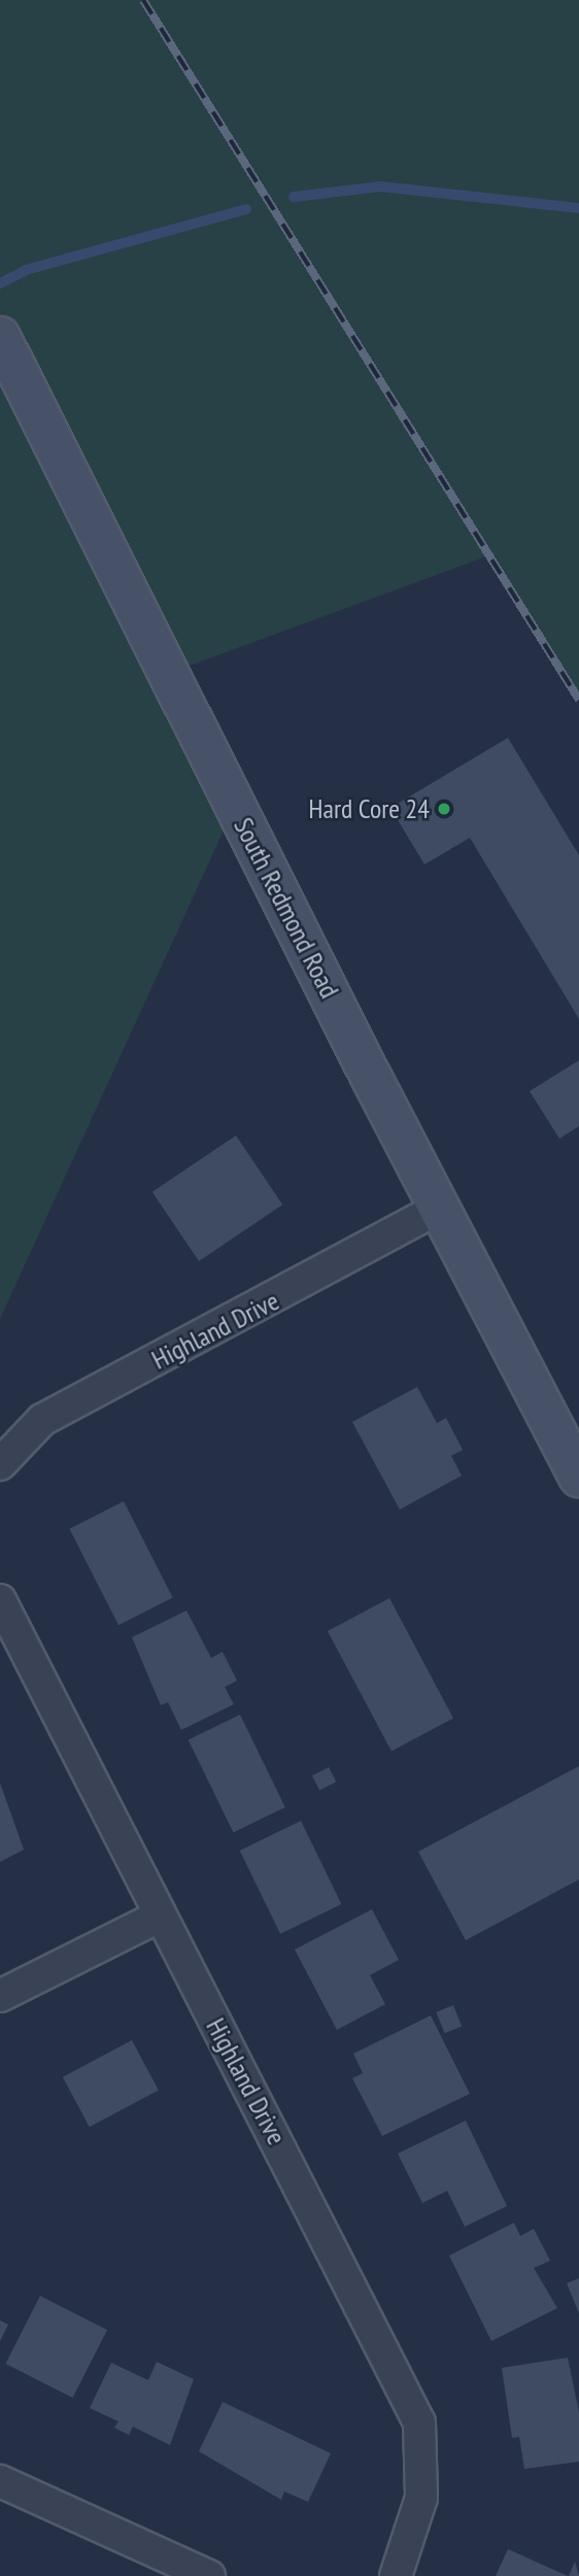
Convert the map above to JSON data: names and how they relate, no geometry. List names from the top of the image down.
{
  "streets": {
    "street": ["South Redmond Road", "Highland Drive"]
  },
  "crossings": [
    ["South Redmond Road", "Highland Drive"]
  ],
  "places": ["Hard Core 24"]
}
